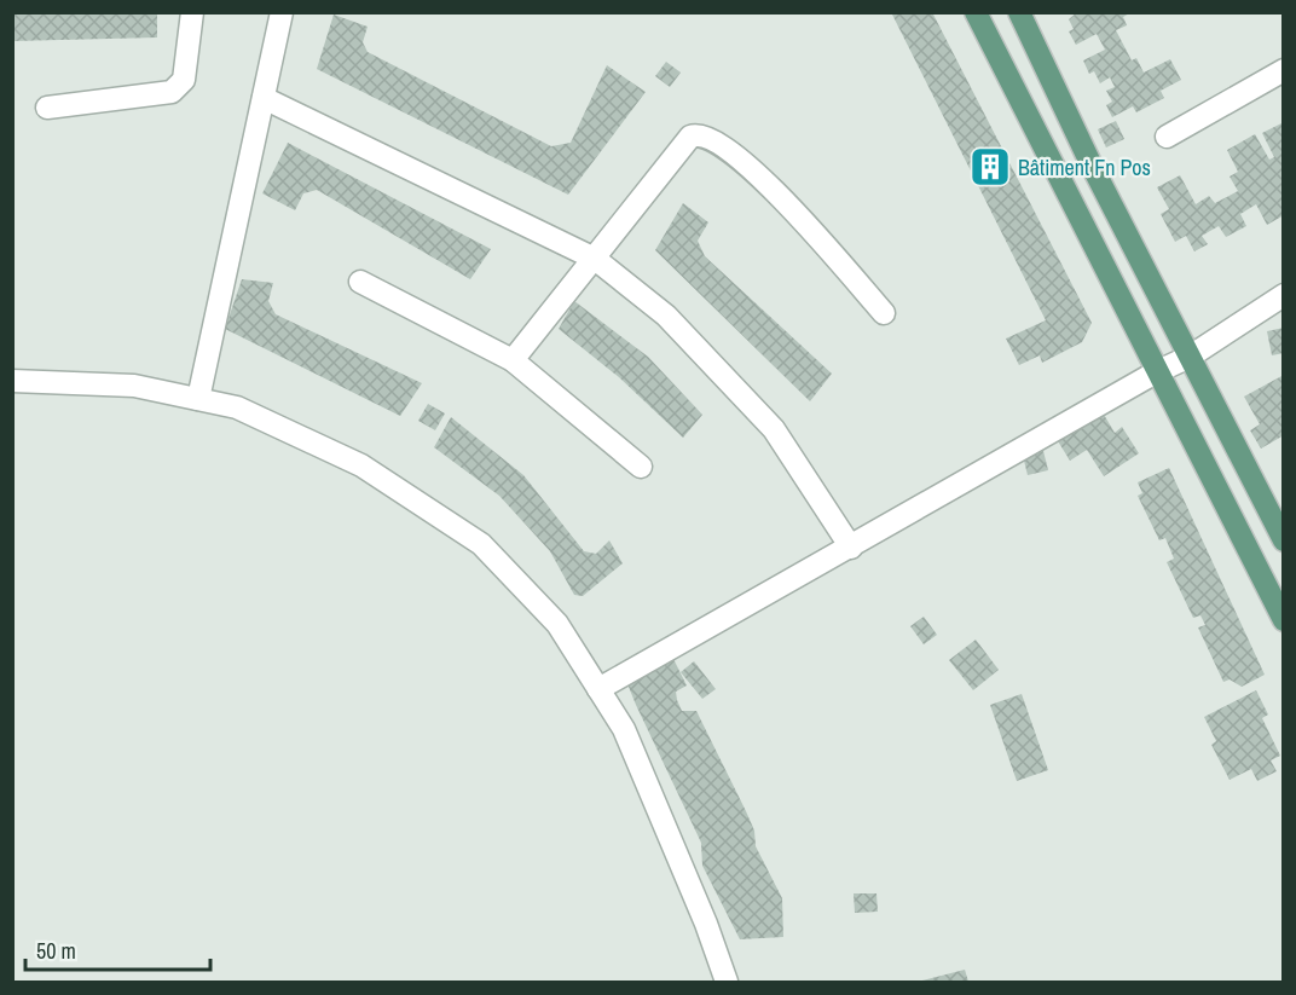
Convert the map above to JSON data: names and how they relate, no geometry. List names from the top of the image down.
{
  "places": {
    "building": ["Bâtiment Fn Pos"]
  },
  "scale_bar": "50 m"
}
